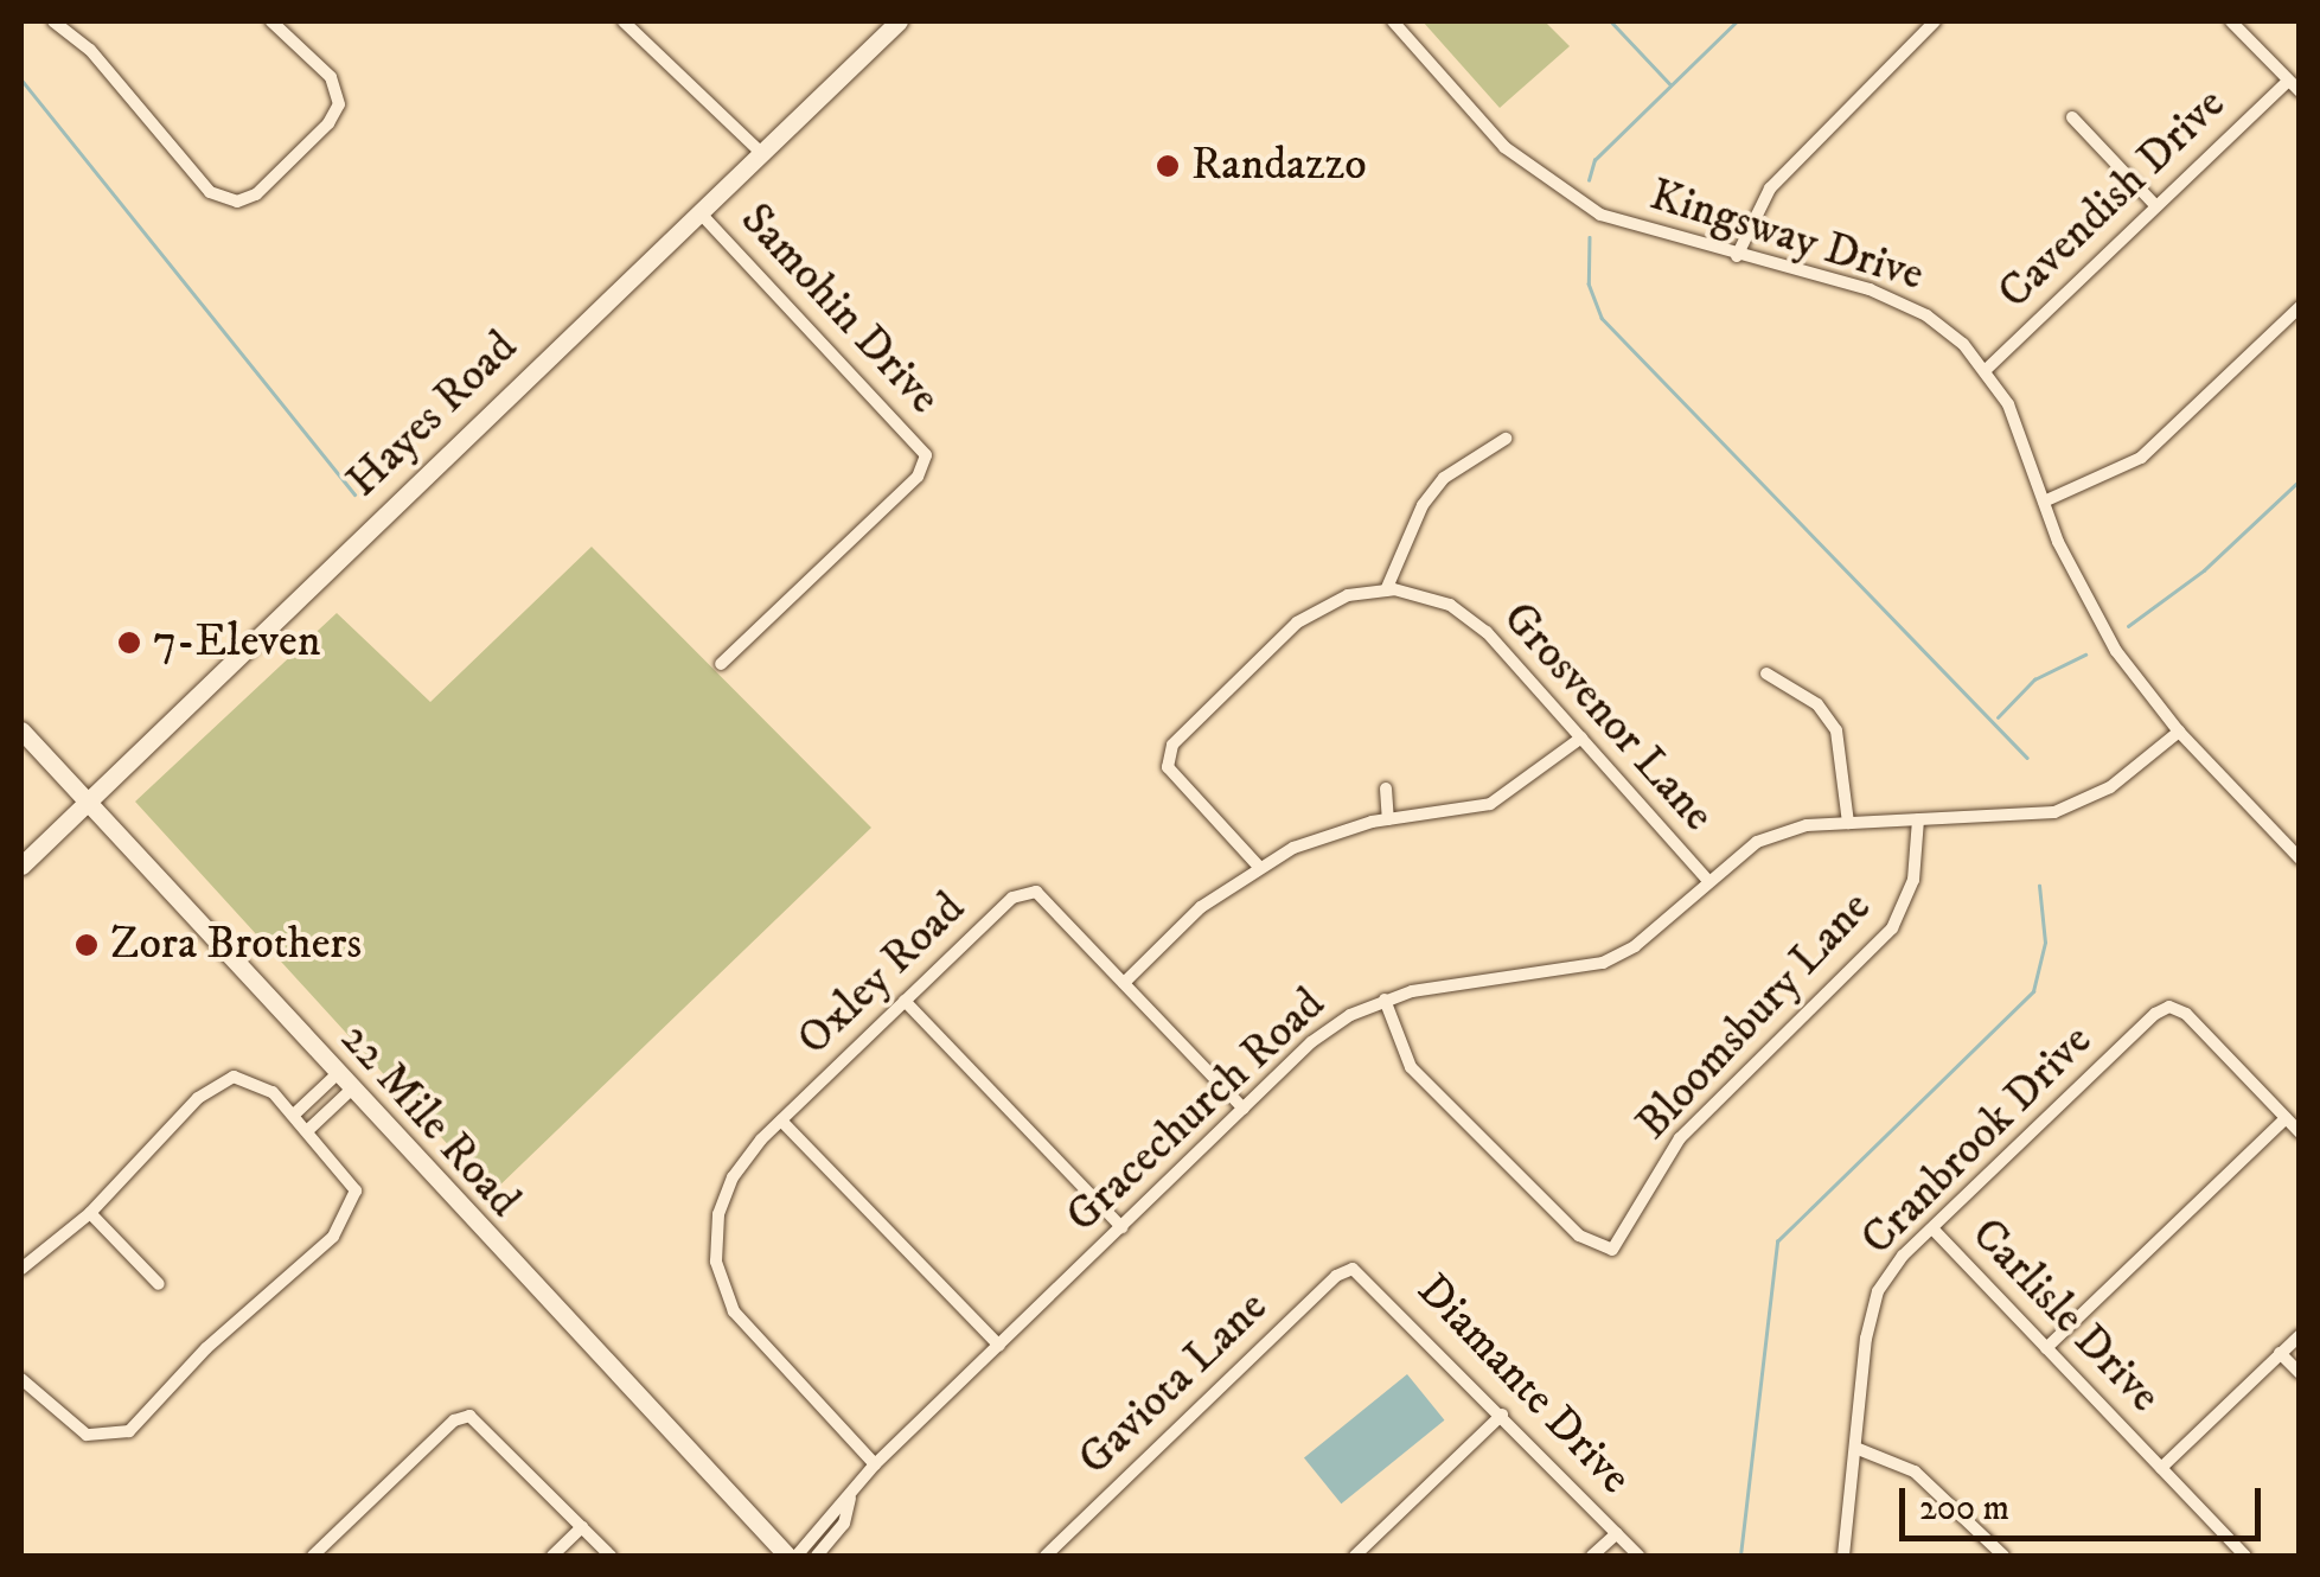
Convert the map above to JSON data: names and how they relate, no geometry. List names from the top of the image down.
{
  "streets": {
    "main road": ["Hayes Road", "22 Mile Road"],
    "street": [
      "Cavendish Drive",
      "Kingsway Drive",
      "Samohin Drive",
      "Grosvenor Lane",
      "Oxley Road",
      "Bloomsbury Lane",
      "Gracechurch Road",
      "Cranbrook Drive",
      "Carlisle Drive",
      "Gaviota Lane",
      "Diamante Drive"
    ]
  },
  "crossings": [
    ["Cavendish Drive", "Kingsway Drive"],
    ["Kingsway Drive", "Gracechurch Road"],
    ["Samohin Drive", "Hayes Road"],
    ["Hayes Road", "22 Mile Road"],
    ["Grosvenor Lane", "Gracechurch Road"],
    ["Oxley Road", "Gracechurch Road"],
    ["Bloomsbury Lane", "Gracechurch Road"],
    ["Cranbrook Drive", "Carlisle Drive"],
    ["Gaviota Lane", "Diamante Drive"]
  ],
  "places": ["Randazzo", "7-Eleven", "Zora Brothers"],
  "scale_bar": "200 m"
}
